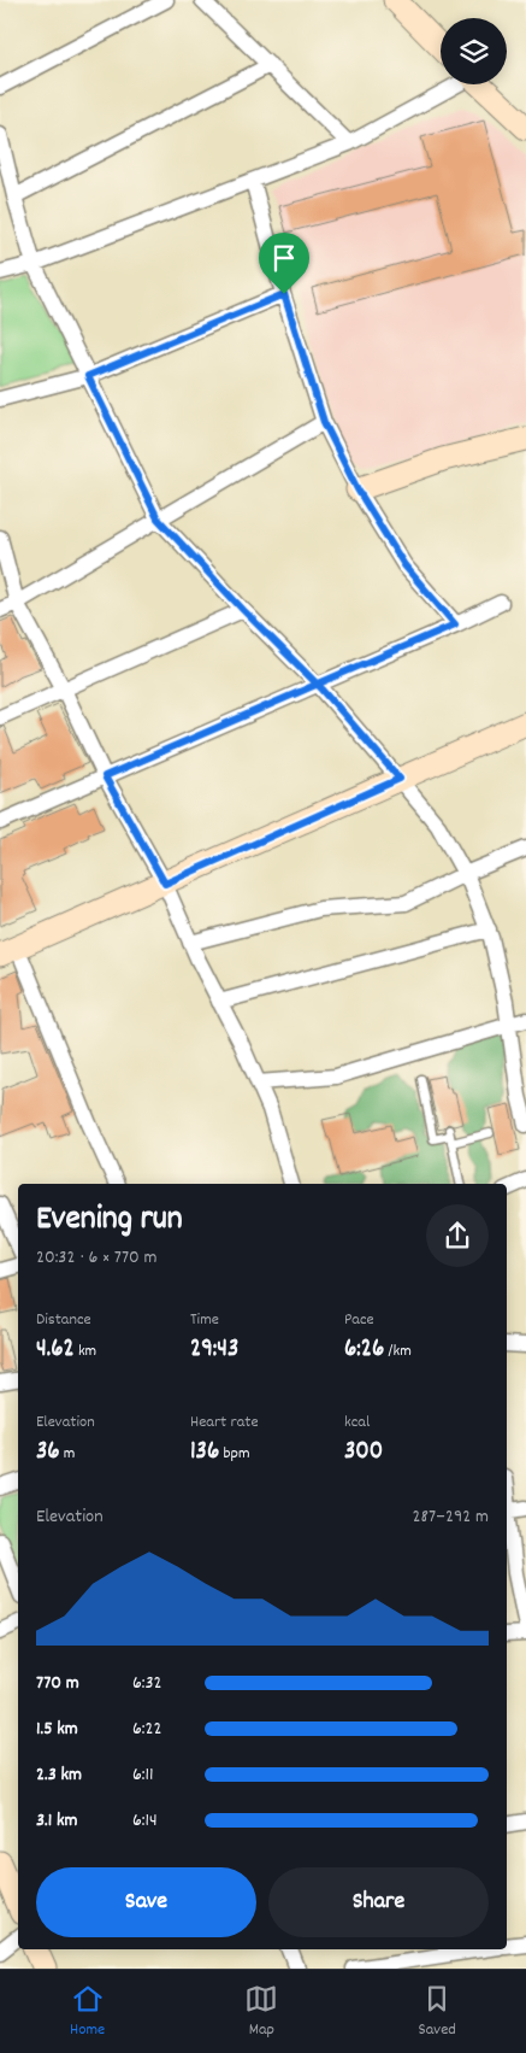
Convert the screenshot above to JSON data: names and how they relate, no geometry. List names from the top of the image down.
{
  "page": {
    "heading": ["Evening run", "20:32 · 6 × 770 m"],
    "stats": [
      ["Distance", "4.62 km"],
      ["Time", "29:43"],
      ["Pace", "6:26 /km"],
      ["Elevation", "36 m"],
      ["Heart rate", "136 bpm"],
      ["kcal", "300"]
    ],
    "chart": ["Elevation", "287–292 m"],
    "list": [
      {
        "name": "770 m",
        "note": "6:32"
      },
      {
        "name": "1.5 km",
        "note": "6:22"
      },
      {
        "name": "2.3 km",
        "note": "6:11"
      },
      {
        "name": "3.1 km",
        "note": "6:14"
      }
    ],
    "buttons": ["Save", "Share"],
    "tabs": ["Home", "Map", "Saved"]
  }
}
